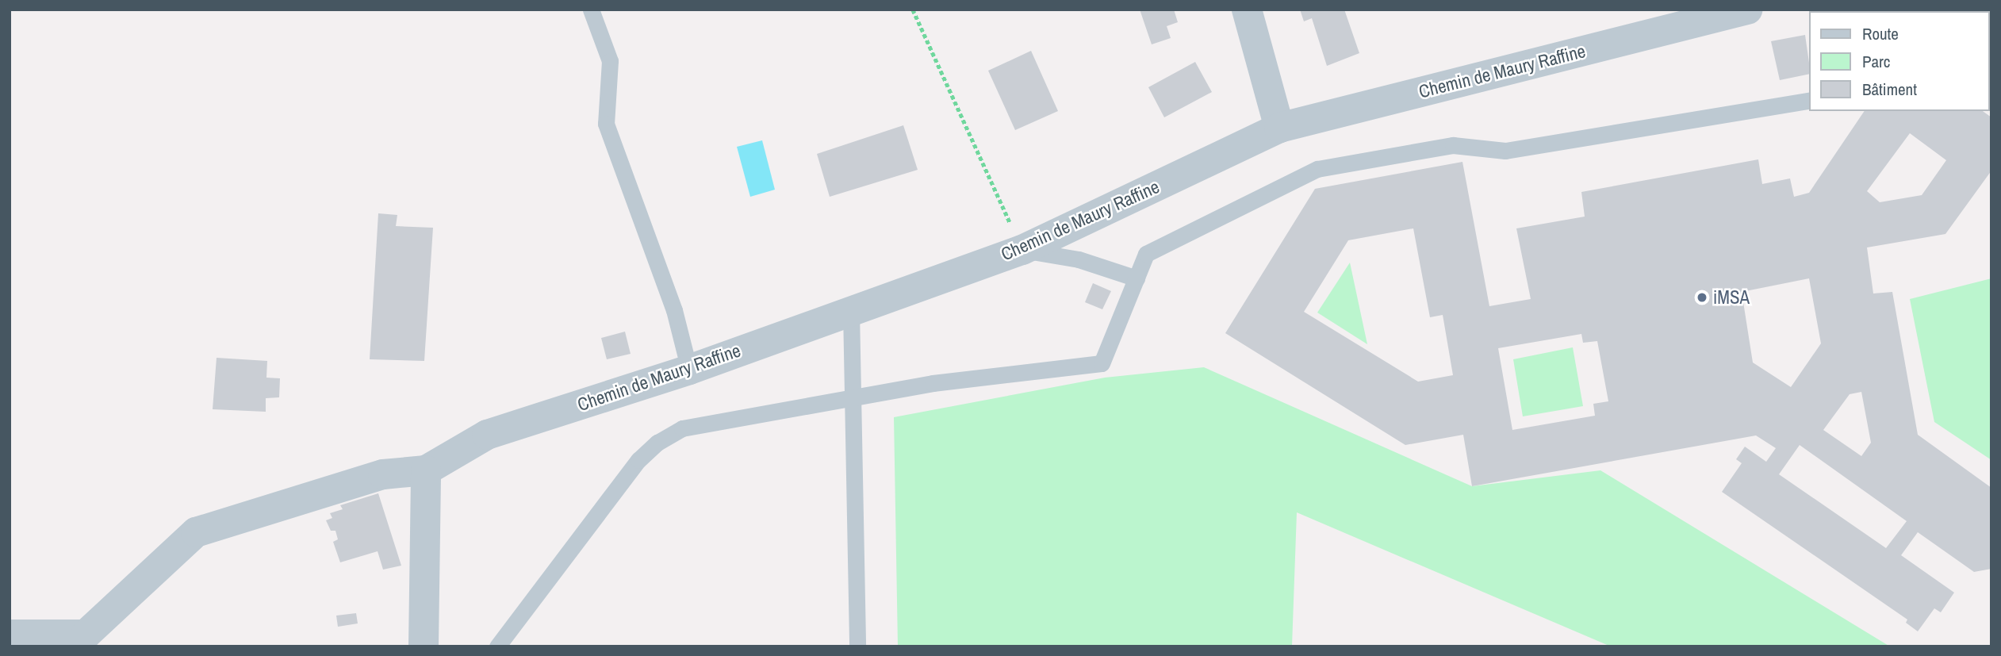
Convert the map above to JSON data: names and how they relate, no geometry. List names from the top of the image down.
{
  "streets": {
    "street": ["Chemin de Maury Raffine"]
  },
  "places": ["iMSA"],
  "legend": ["Route", "Parc", "Bâtiment"]
}
